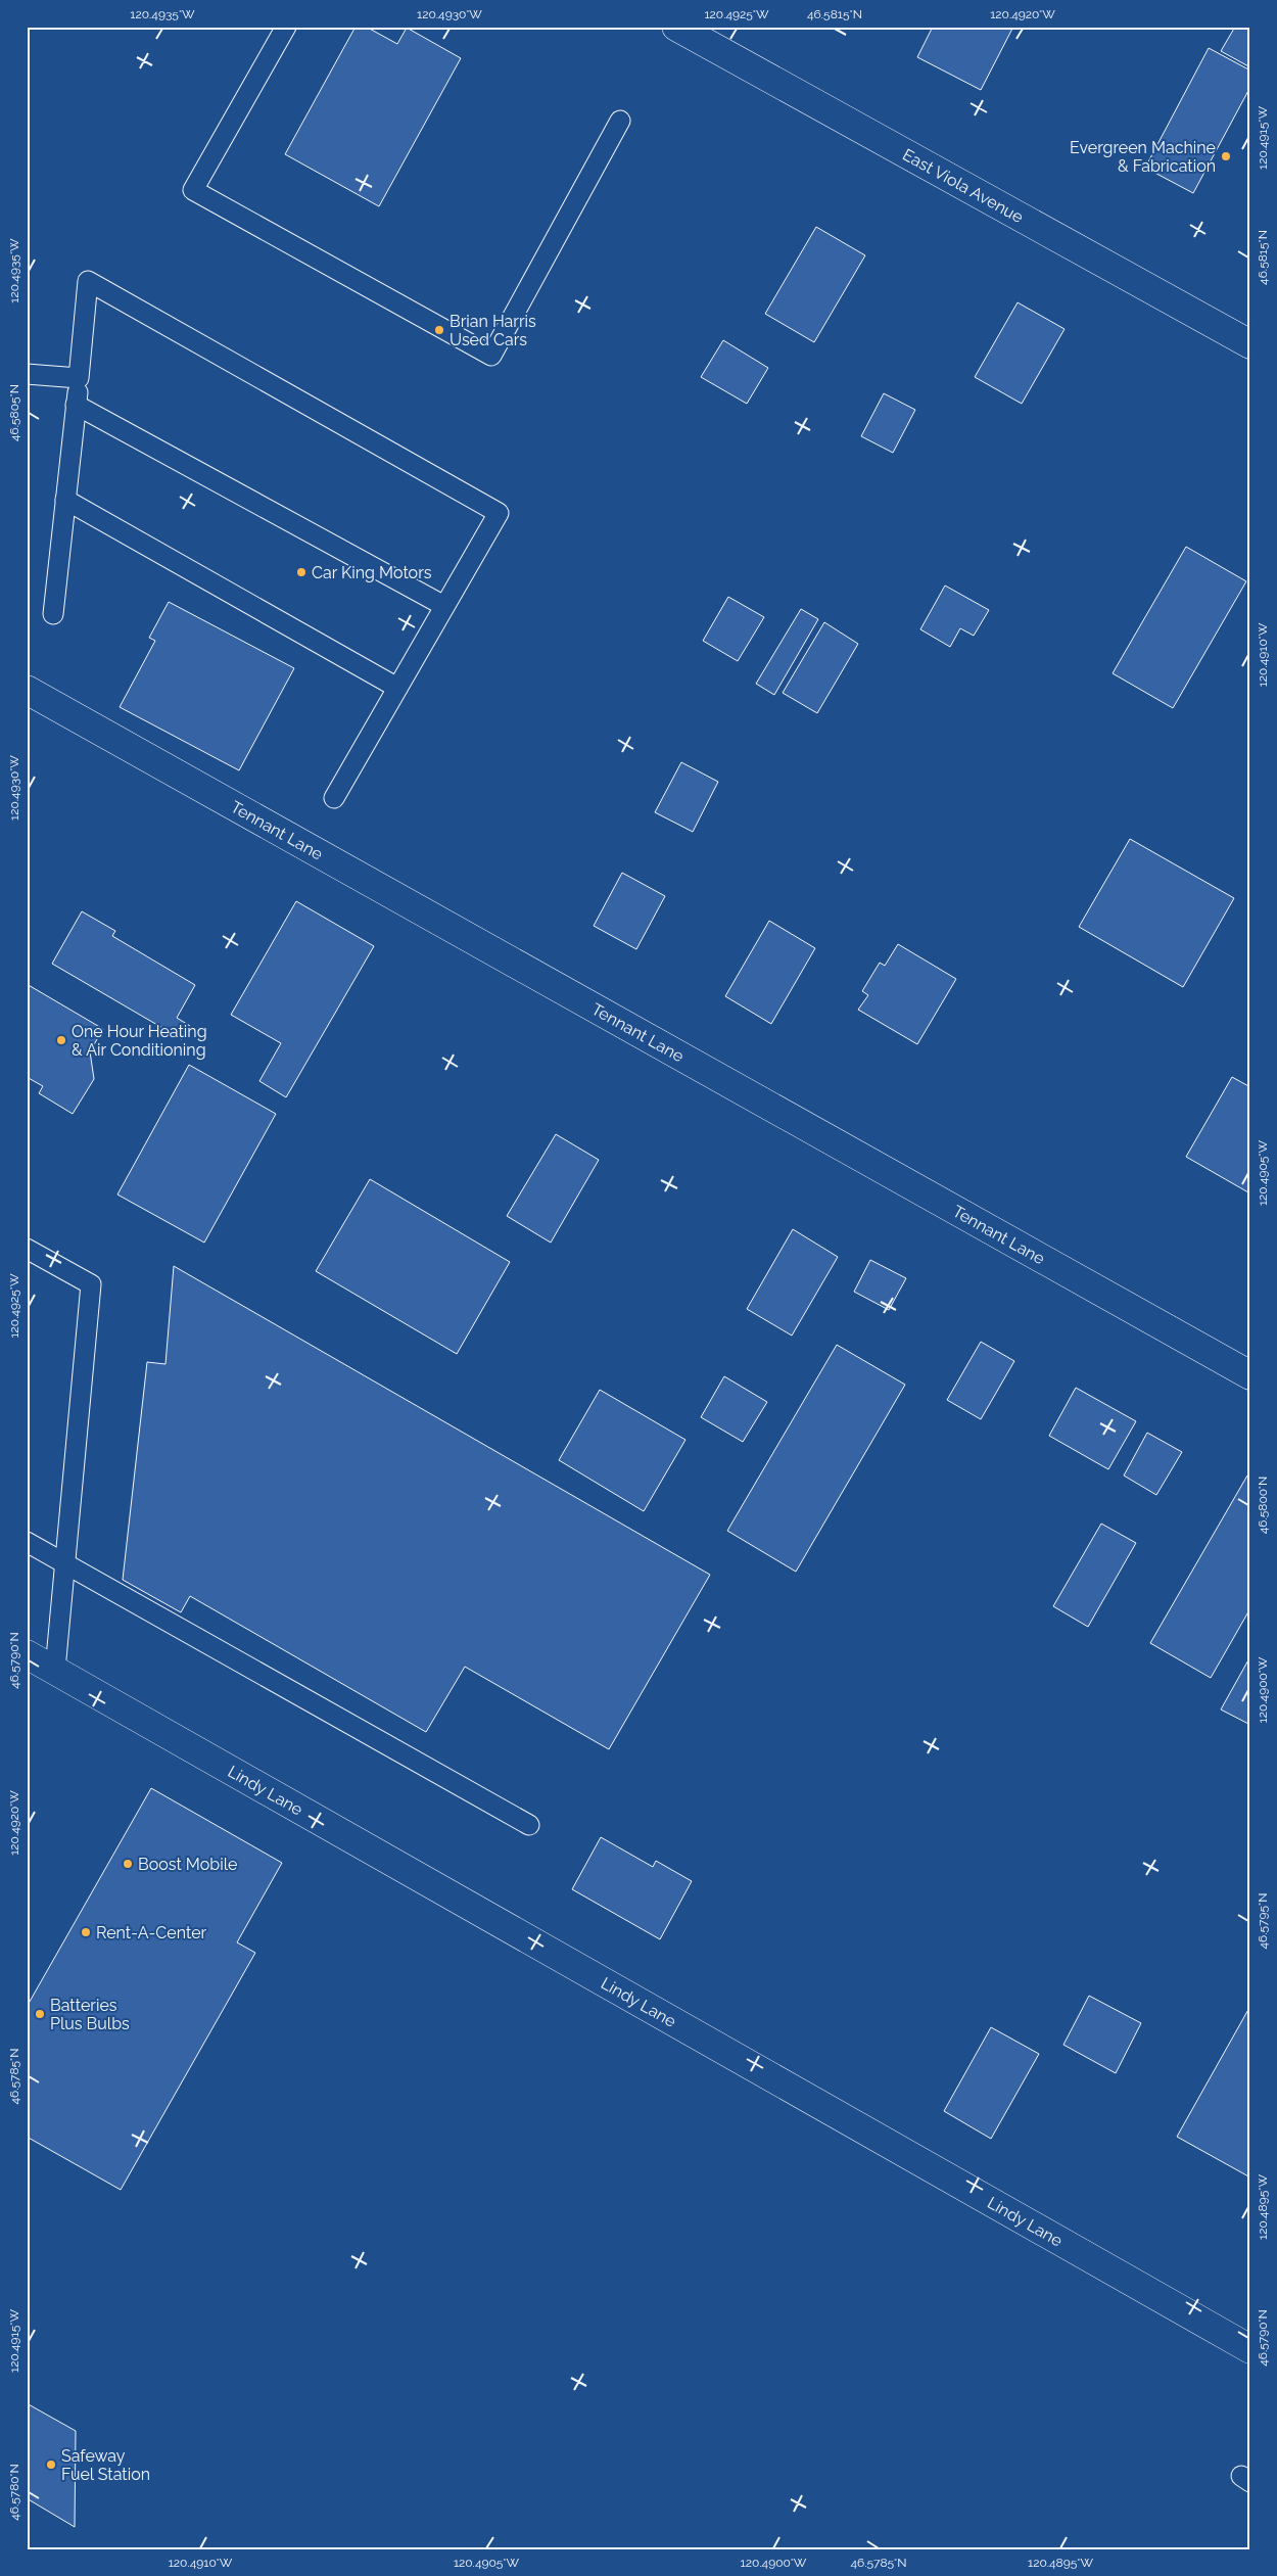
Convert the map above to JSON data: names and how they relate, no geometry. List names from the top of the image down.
{
  "streets": {
    "street": ["East Viola Avenue", "Tennant Lane", "Lindy Lane"]
  },
  "places": [
    "Evergreen Machine & Fabrication",
    "Brian Harris Used Cars",
    "Car King Motors",
    "One Hour Heating & Air Conditioning",
    "Boost Mobile",
    "Rent-A-Center",
    "Batteries Plus Bulbs",
    "Safeway Fuel Station"
  ],
  "coordinates": [
    "120.4935°W",
    "120.4930°W",
    "120.4925°W",
    "46.5815°N",
    "120.4920°W",
    "120.4915°W",
    "46.5805°N",
    "120.4910°W",
    "120.4905°W",
    "46.5800°N",
    "46.5790°N",
    "120.4900°W",
    "46.5795°N",
    "46.5785°N",
    "120.4895°W",
    "46.5780°N"
  ]
}
